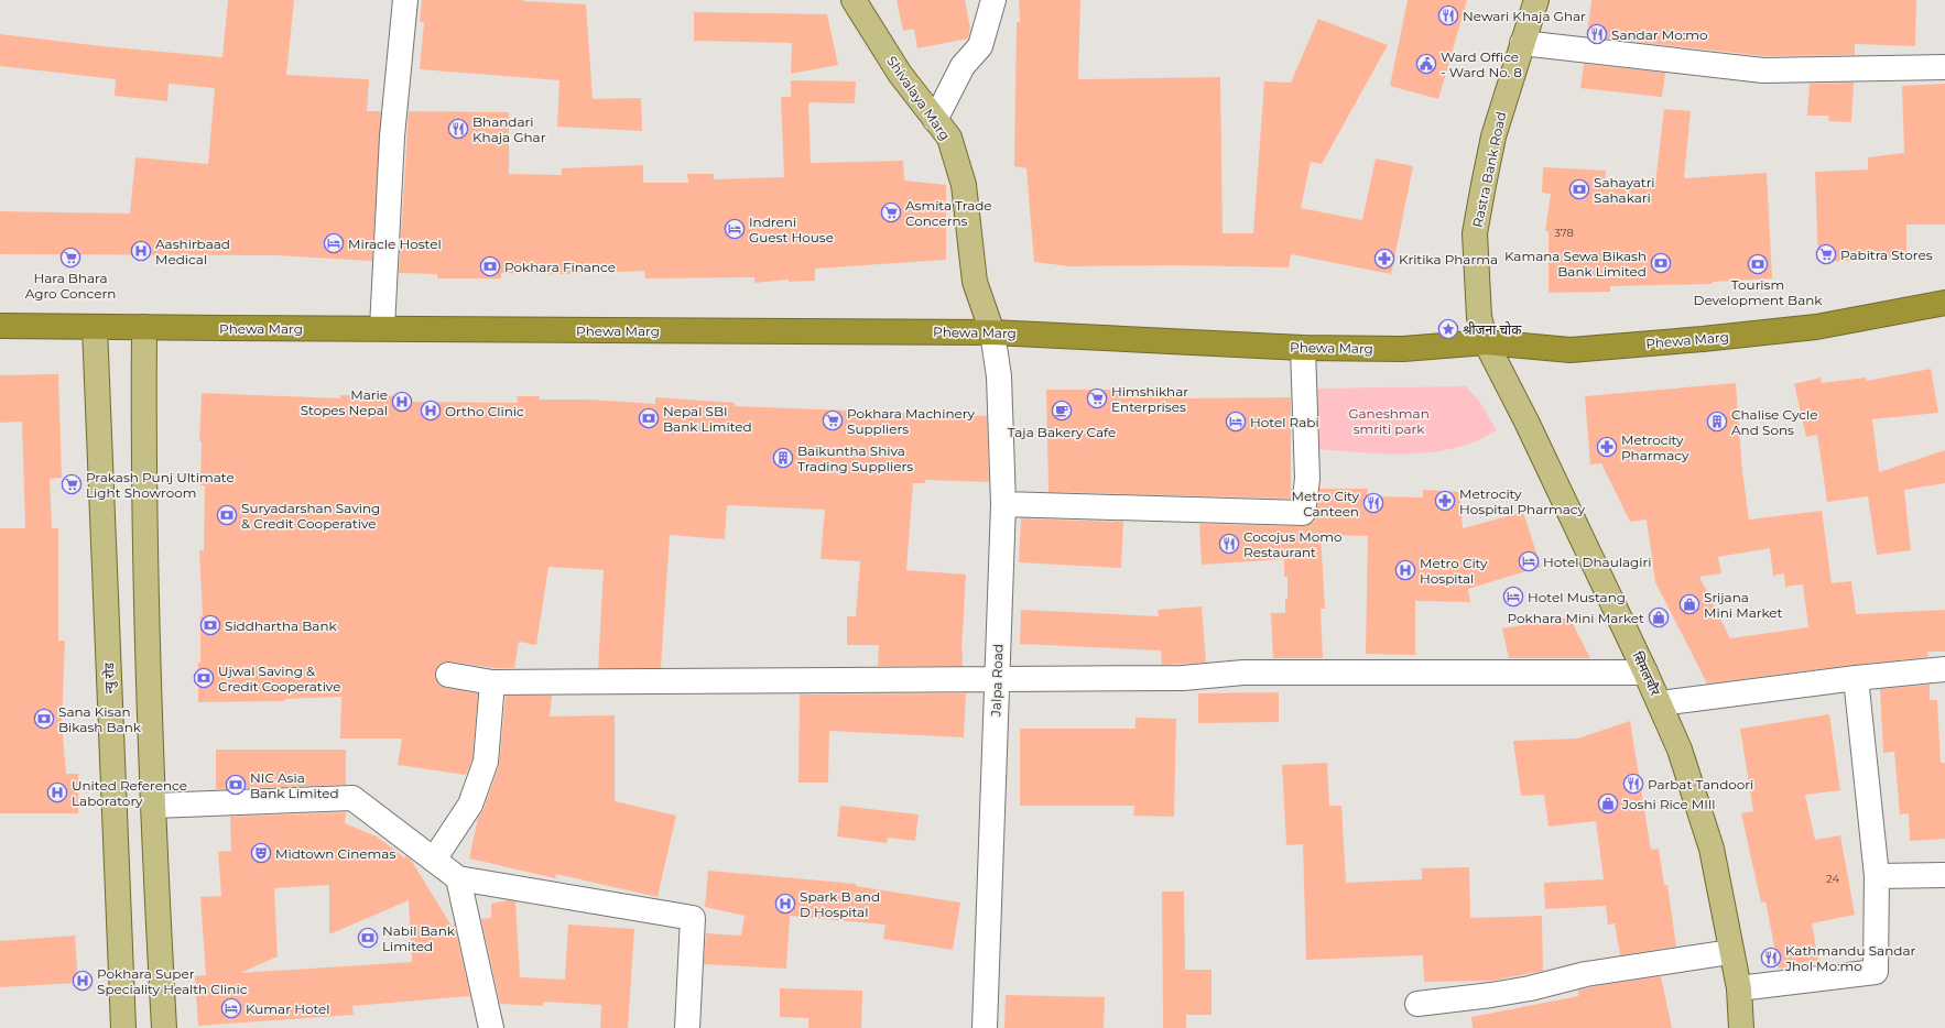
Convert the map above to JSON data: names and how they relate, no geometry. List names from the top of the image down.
{
  "streets": {
    "highway": ["Phewa Marg"],
    "main road": [
      "Shivalaya Marg",
      "Rastra Bank Road",
      "सिमलचौर",
      "न्यु रोड"
    ],
    "street": ["Jalpa Road"]
  },
  "crossings": [
    ["Shivalaya Marg", "Phewa Marg"],
    ["Shivalaya Marg", "Jalpa Road"],
    ["Rastra Bank Road", "Phewa Marg"],
    ["Rastra Bank Road", "सिमलचौर"],
    ["Phewa Marg", "सिमलचौर"],
    ["Phewa Marg", "न्यु रोड"],
    ["Phewa Marg", "Jalpa Road"]
  ],
  "parks": ["Ganeshman smriti park"],
  "places": {
    "restaurant": [
      "Newari Khaja Ghar",
      "Sandar Mo:mo",
      "Bhandari Khaja Ghar",
      "Metro City Canteen",
      "Cocojus Momo Restaurant",
      "Parbat Tandoori",
      "Kathmandu Sandar Jhol Mo:mo"
    ],
    "public building": ["Ward Office - Ward No. 8"],
    "bank": [
      "Sahayatri Sahakari",
      "Kamana Sewa Bikash Bank Limited",
      "Tourism Development Bank",
      "Pokhara Finance",
      "Nepal SBI Bank Limited",
      "Suryadarshan Saving & Credit Cooperative",
      "Siddhartha Bank",
      "Ujwal Saving & Credit Cooperative",
      "Sana Kisan Bikash Bank",
      "NIC Asia Bank Limited",
      "Nabil Bank Limited"
    ],
    "supermarket": [
      "Asmita Trade Concerns",
      "Pabitra Stores",
      "Hara Bhara Agro Concern",
      "Himshikhar Enterprises",
      "Pokhara Machinery Suppliers",
      "Prakash Punj Ultimate Light Showroom"
    ],
    "hotel": [
      "Indreni Guest House",
      "Miracle Hostel",
      "Hotel Rabi",
      "Hotel Dhaulagiri",
      "Hotel Mustang",
      "Kumar Hotel"
    ],
    "hospital": [
      "Aashirbaad Medical",
      "Marie Stopes Nepal",
      "Ortho Clinic",
      "Metro City Hospital",
      "United Reference Laboratory",
      "Spark B and D Hospital",
      "Pokhara Super Speciality Health Clinic"
    ],
    "pharmacy": ["Kritika Pharma", "Metrocity Pharmacy", "Metrocity Hospital Pharmacy"],
    "place": ["श्रीजना चोक"],
    "cafe": ["Taja Bakery Cafe"],
    "building": ["Chalise Cycle And Sons", "Baikuntha Shiva Trading Suppliers"],
    "shop": ["Srijana Mini Market", "Pokhara Mini Market", "Joshi Rice MIll"],
    "theatre": ["Midtown Cinemas"]
  },
  "house_numbers": ["378", "24"]
}
